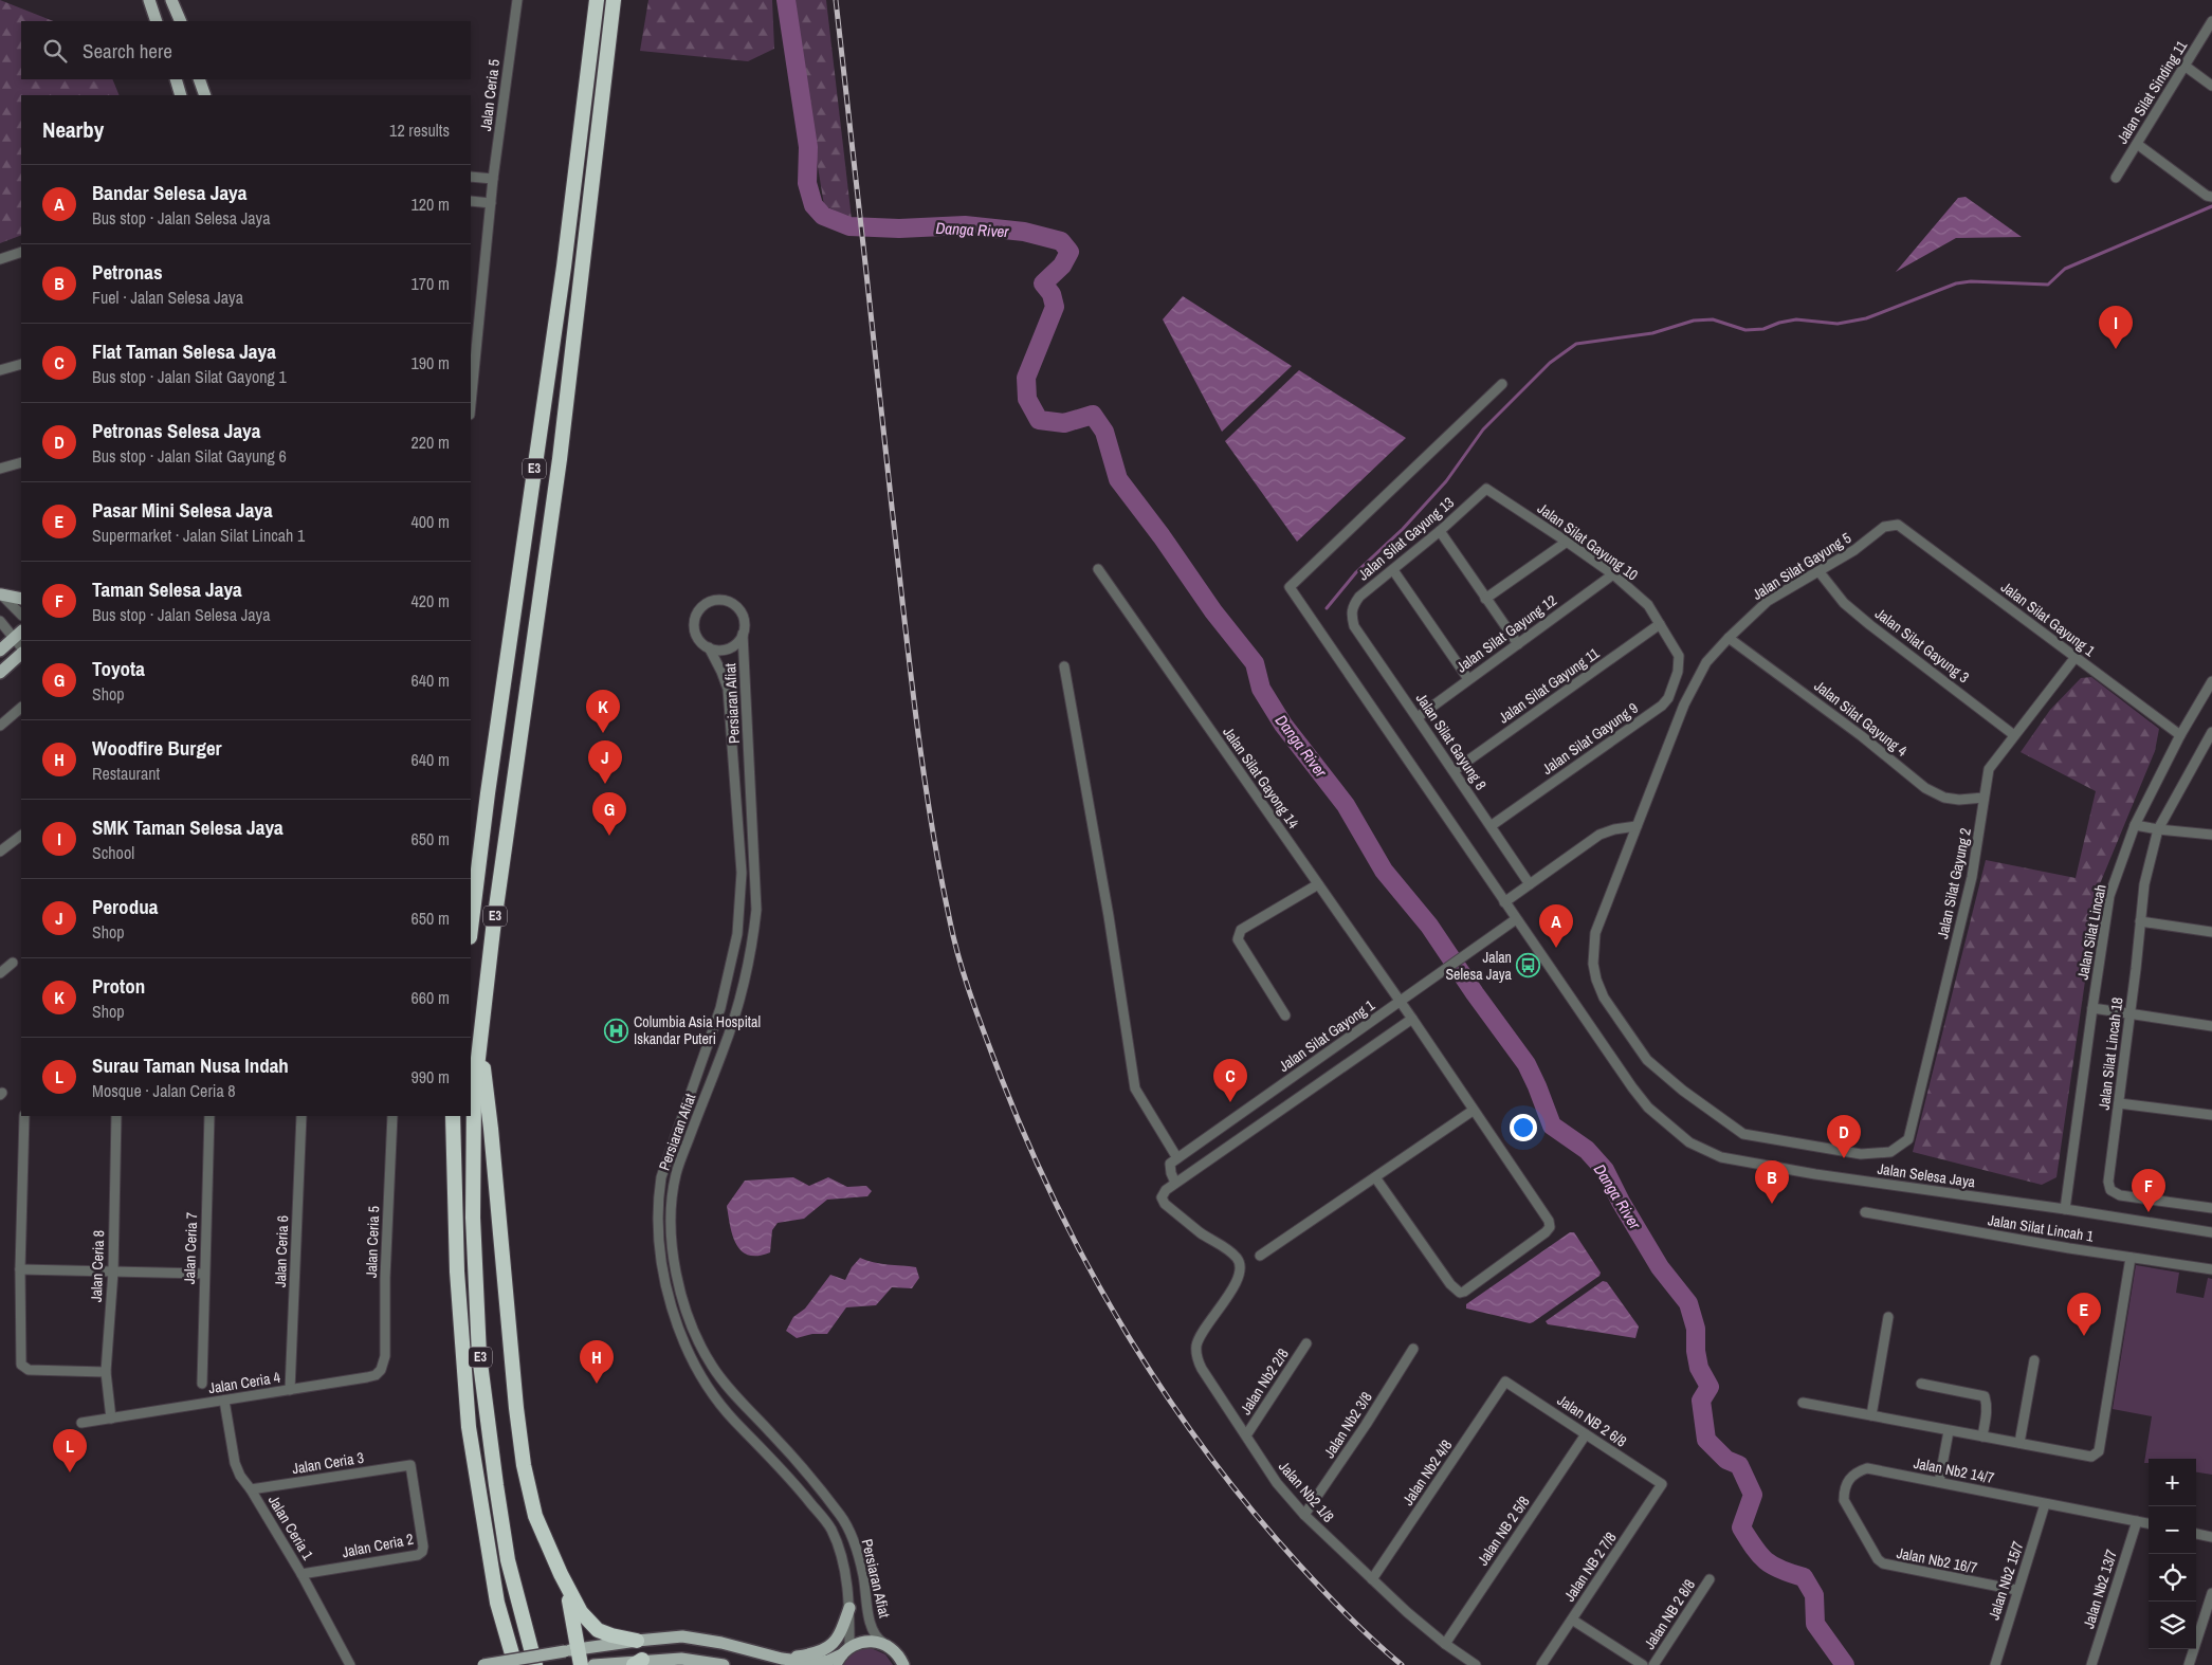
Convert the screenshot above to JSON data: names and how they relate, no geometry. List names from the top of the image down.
{
  "streets": {
    "highway": ["E3"],
    "street": [
      "Jalan Silat Sinding 11",
      "Jalan Ceria 5",
      "Jalan Silat Gayung 13",
      "Jalan Silat Gayung 10",
      "Jalan Silat Gayung 5",
      "Jalan Silat Gayung 1",
      "Jalan Silat Gayung 12",
      "Jalan Silat Gayung 3",
      "Jalan Silat Gayung 11",
      "Persiaran Afiat",
      "Jalan Silat Gayung 4",
      "Jalan Silat Gayung 9",
      "Jalan Silat Gayung 8",
      "Jalan Silat Gayong 14",
      "Jalan Silat Gayung 2",
      "Jalan Silat Lincah",
      "Jalan Silat Gayong 1",
      "Jalan Silat Lincah 18",
      "Jalan Selesa Jaya",
      "Jalan Silat Lincah 1",
      "Jalan Ceria 7",
      "Jalan Ceria 6",
      "Jalan Ceria 8",
      "Jalan Nb2 2/8",
      "Jalan Ceria 4",
      "Jalan NB 2 6/8",
      "Jalan Nb2 3/8",
      "Jalan Ceria 3",
      "Jalan Nb2 14/7",
      "Jalan Nb2 4/8",
      "Jalan Nb2 1/8",
      "Jalan Ceria 1",
      "Jalan NB 2 5/8",
      "Jalan Ceria 2",
      "Jalan Nb2 16/7",
      "Jalan NB 2 7/8",
      "Jalan Nb2 15/7",
      "Jalan Nb2 13/7",
      "Jalan NB 2 8/8"
    ]
  },
  "crossings": [
    ["Jalan Ceria 5", "Jalan Ceria 4"],
    ["Jalan Silat Gayung 13", "Jalan Silat Gayung 10"],
    ["Jalan Silat Gayung 13", "Jalan Silat Gayung 8"],
    ["Jalan Silat Gayung 10", "Jalan Silat Gayung 12"],
    ["Jalan Silat Gayung 10", "Jalan Silat Gayung 11"],
    ["Jalan Silat Gayung 10", "Jalan Silat Gayung 9"],
    ["Jalan Silat Gayung 5", "Jalan Silat Gayung 1"],
    ["Jalan Silat Gayung 5", "Jalan Silat Gayung 3"],
    ["Jalan Silat Gayung 5", "Jalan Silat Gayung 4"],
    ["Jalan Silat Gayung 5", "Jalan Silat Gayung 2"],
    ["Jalan Silat Gayung 1", "Jalan Silat Gayung 2"],
    ["Jalan Silat Gayung 1", "Jalan Silat Lincah"],
    ["Jalan Silat Gayung 12", "Jalan Silat Gayung 8"],
    ["Jalan Silat Gayung 3", "Jalan Silat Gayung 2"],
    ["Jalan Silat Gayung 11", "Jalan Silat Gayung 8"],
    ["Jalan Silat Gayung 4", "Jalan Silat Gayung 2"],
    ["Jalan Silat Gayung 9", "Jalan Silat Gayung 8"],
    ["Jalan Silat Gayong 14", "Jalan Silat Gayong 1"],
    ["Jalan Silat Lincah", "Jalan Selesa Jaya"],
    ["Jalan Silat Gayong 1", "Jalan Selesa Jaya"],
    ["Jalan Ceria 6", "Jalan Ceria 4"],
    ["Jalan Ceria 8", "Jalan Ceria 4"],
    ["Jalan Nb2 2/8", "Jalan Nb2 1/8"],
    ["Jalan Ceria 4", "Jalan Ceria 1"],
    ["Jalan NB 2 6/8", "Jalan Nb2 4/8"],
    ["Jalan NB 2 6/8", "Jalan NB 2 5/8"],
    ["Jalan NB 2 6/8", "Jalan NB 2 7/8"],
    ["Jalan Nb2 3/8", "Jalan Nb2 1/8"],
    ["Jalan Ceria 3", "Jalan Ceria 1"],
    ["Jalan Ceria 3", "Jalan Ceria 2"],
    ["Jalan Nb2 14/7", "Jalan Nb2 16/7"],
    ["Jalan Nb2 14/7", "Jalan Nb2 15/7"],
    ["Jalan Nb2 14/7", "Jalan Nb2 13/7"],
    ["Jalan Nb2 4/8", "Jalan Nb2 1/8"],
    ["Jalan Nb2 1/8", "Jalan NB 2 5/8"],
    ["Jalan Ceria 1", "Jalan Ceria 2"],
    ["Jalan Nb2 16/7", "Jalan Nb2 15/7"]
  ],
  "water": ["Danga River"],
  "places": {
    "bus stop": ["Jalan Selesa Jaya"],
    "hospital": ["Columbia Asia Hospital Iskandar Puteri"]
  },
  "page": {
    "search": "Search here",
    "heading": ["Nearby", "12 results"],
    "list": [
      {
        "mark": "A",
        "name": "Bandar Selesa Jaya",
        "note": "Bus stop · Jalan Selesa Jaya",
        "value": "120 m"
      },
      {
        "mark": "B",
        "name": "Petronas",
        "note": "Fuel · Jalan Selesa Jaya",
        "value": "170 m"
      },
      {
        "mark": "C",
        "name": "Flat Taman Selesa Jaya",
        "note": "Bus stop · Jalan Silat Gayong 1",
        "value": "190 m"
      },
      {
        "mark": "D",
        "name": "Petronas Selesa Jaya",
        "note": "Bus stop · Jalan Silat Gayung 6",
        "value": "220 m"
      },
      {
        "mark": "E",
        "name": "Pasar Mini Selesa Jaya",
        "note": "Supermarket · Jalan Silat Lincah 1",
        "value": "400 m"
      },
      {
        "mark": "F",
        "name": "Taman Selesa Jaya",
        "note": "Bus stop · Jalan Selesa Jaya",
        "value": "420 m"
      },
      {
        "mark": "G",
        "name": "Toyota",
        "note": "Shop",
        "value": "640 m"
      },
      {
        "mark": "H",
        "name": "Woodfire Burger",
        "note": "Restaurant",
        "value": "640 m"
      },
      {
        "mark": "I",
        "name": "SMK Taman Selesa Jaya",
        "note": "School",
        "value": "650 m"
      },
      {
        "mark": "J",
        "name": "Perodua",
        "note": "Shop",
        "value": "650 m"
      },
      {
        "mark": "K",
        "name": "Proton",
        "note": "Shop",
        "value": "660 m"
      },
      {
        "mark": "L",
        "name": "Surau Taman Nusa Indah",
        "note": "Mosque · Jalan Ceria 8",
        "value": "990 m"
      }
    ],
    "pins": [
      "I",
      "K",
      "J",
      "G",
      "A",
      "C",
      "D",
      "B",
      "F",
      "E",
      "H",
      "L"
    ],
    "map_buttons": ["+", "−"]
  }
}
